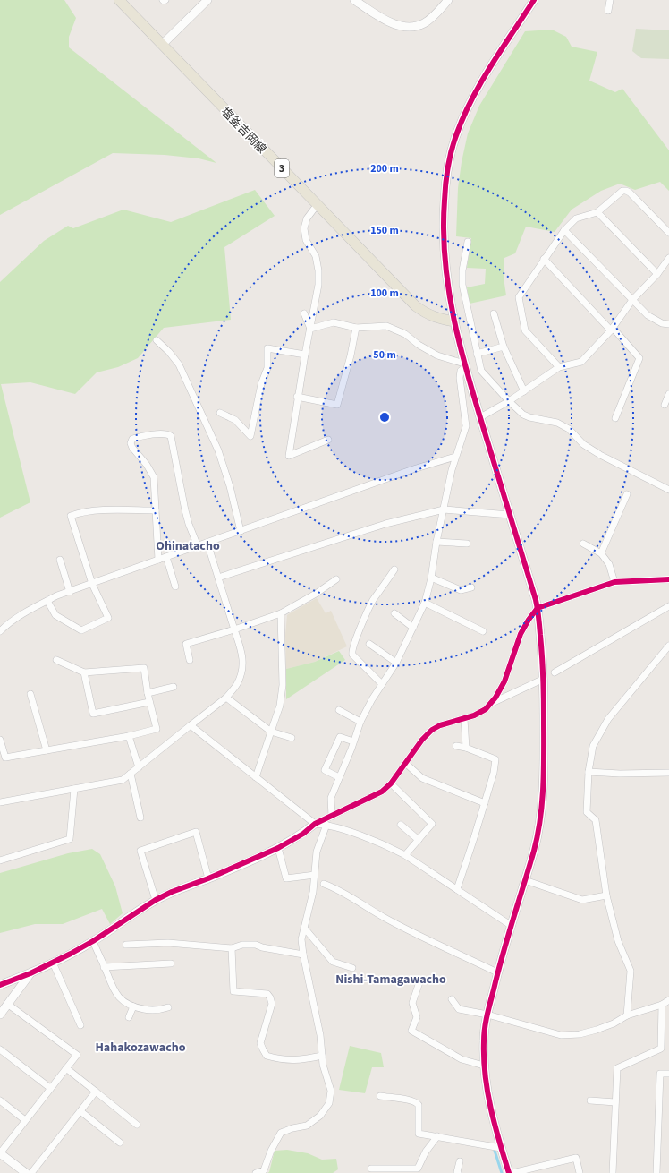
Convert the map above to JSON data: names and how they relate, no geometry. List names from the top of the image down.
{
  "streets": {
    "main road": ["塩釜吉岡線", "3"]
  },
  "districts": ["Ohinatacho", "Nishi-Tamagawacho", "Hahakozawacho"],
  "rings": [
    "200 m",
    "150 m",
    "100 m",
    "50 m"
  ]
}
